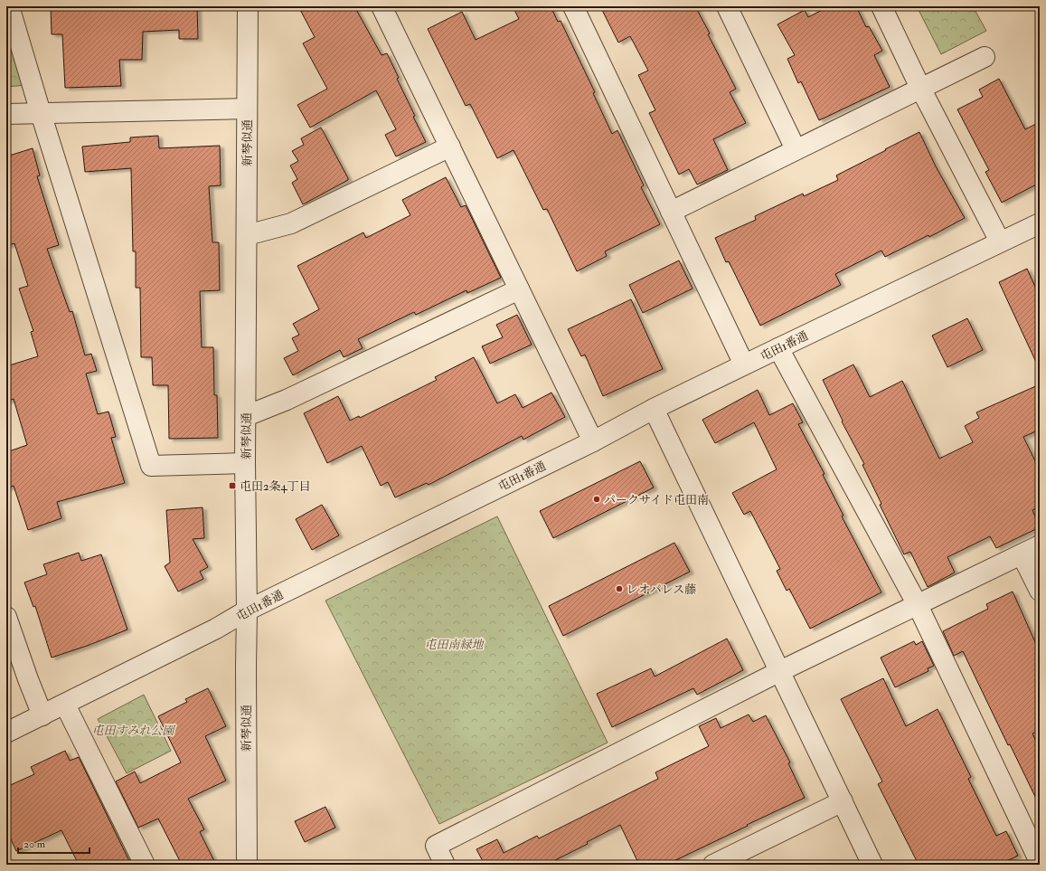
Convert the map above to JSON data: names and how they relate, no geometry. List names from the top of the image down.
{
  "streets": {
    "street": ["新琴似通", "屯田1番通"]
  },
  "crossings": [
    ["新琴似通", "屯田1番通"]
  ],
  "parks": ["屯田南緑地", "屯田すみれ公園"],
  "places": {
    "transit": ["屯田2条4丁目"],
    "other": ["パークサイド屯田南", "レオパレス藤"]
  },
  "scale_bar": "20 m"
}
